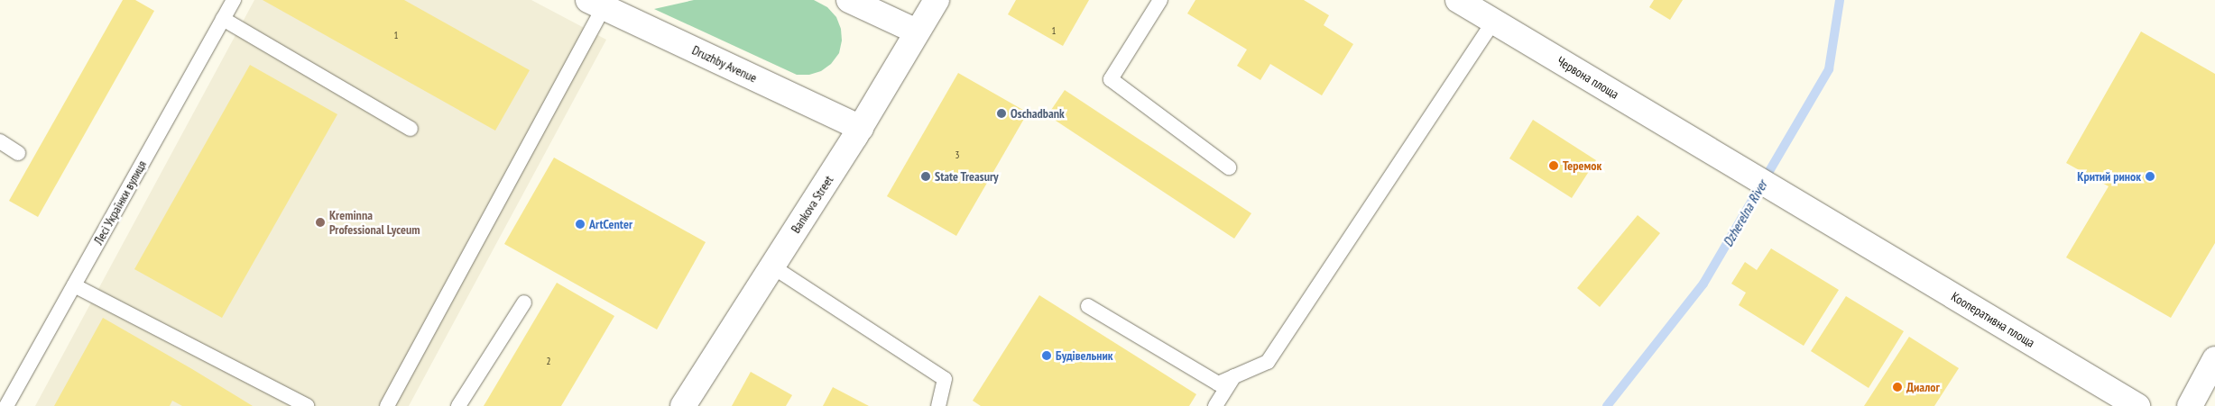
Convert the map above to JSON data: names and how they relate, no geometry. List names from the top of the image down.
{
  "streets": {
    "street": [
      "Druzhby Avenue",
      "Червона площа",
      "Bankova Street",
      "Кооперативна площа"
    ],
    "lane": ["Лесі Українки вулиця"]
  },
  "crossings": [
    ["Druzhby Avenue", "Bankova Street"],
    ["Червона площа", "Кооперативна площа"]
  ],
  "water": ["Dzherelna River"],
  "places": [
    "Oschadbank",
    "Теремок",
    "State Treasury",
    "Критий ринок",
    "Kreminna Professional Lyceum",
    "ArtCenter",
    "Будівельник",
    "Диалог"
  ],
  "house_numbers": [
    "1",
    "1",
    "3",
    "2"
  ]
}
